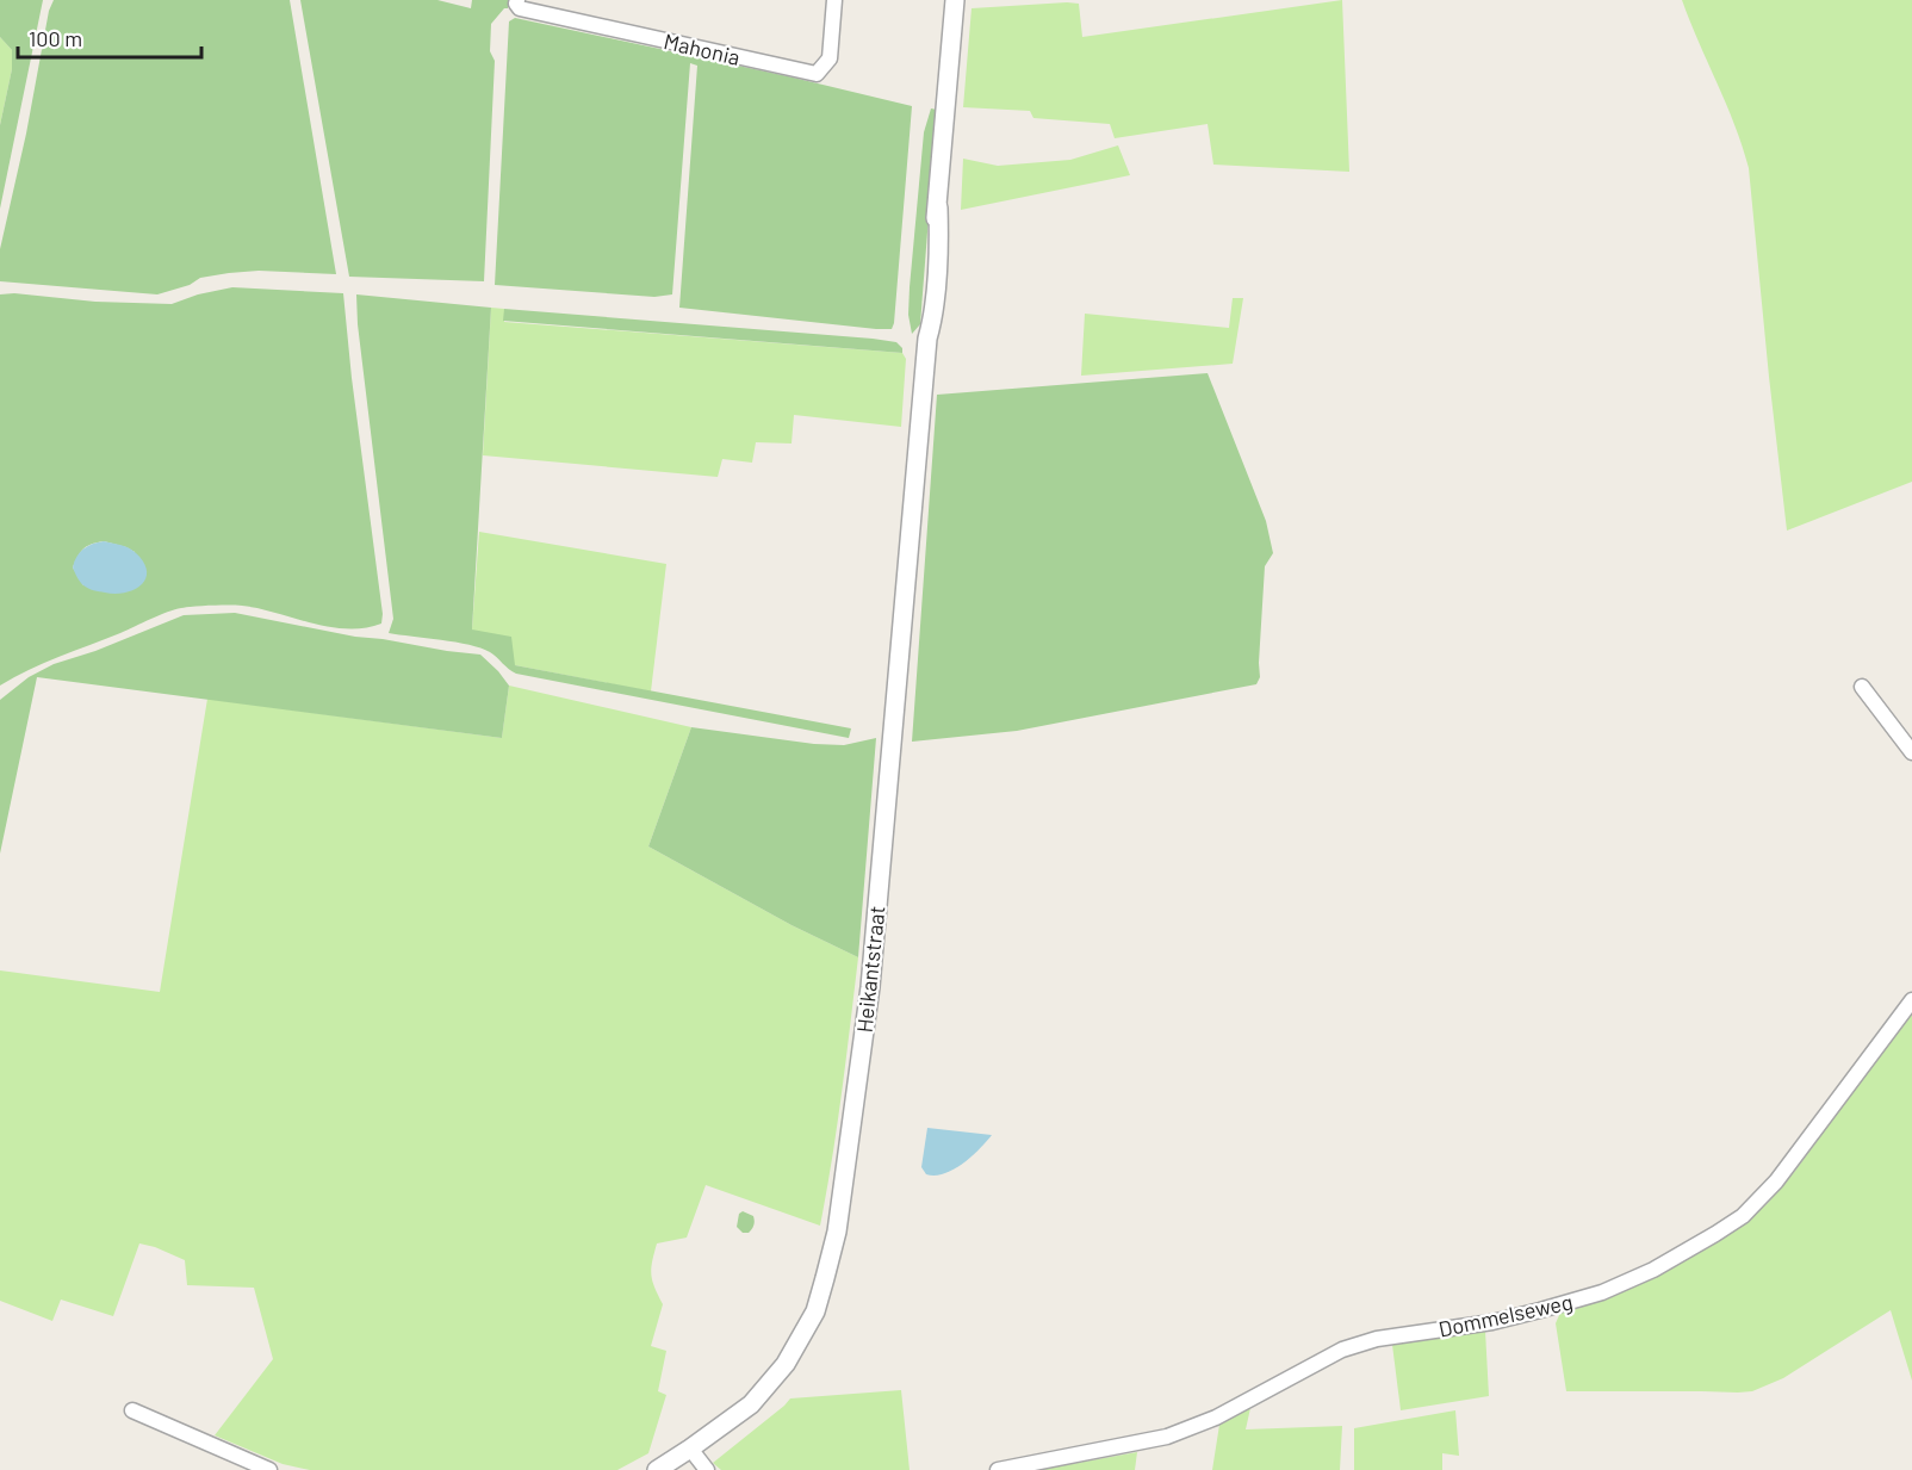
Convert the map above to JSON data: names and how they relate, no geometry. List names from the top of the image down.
{
  "streets": {
    "street": ["Mahonia", "Heikantstraat", "Dommelseweg"]
  },
  "scale_bar": "100 m"
}
